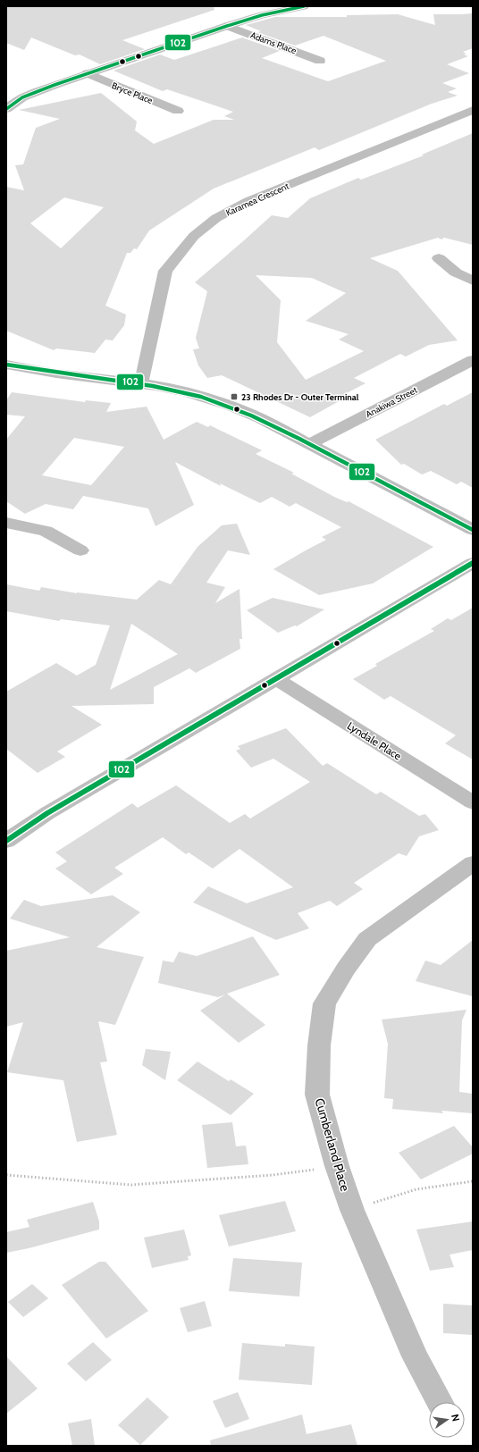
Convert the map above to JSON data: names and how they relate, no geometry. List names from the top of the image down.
{
  "streets": {
    "street": [
      "Adams Place",
      "Bryce Place",
      "Karamea Crescent",
      "Anakiwa Street",
      "Lyndale Place",
      "Cumberland Place"
    ]
  },
  "places": {
    "transit": ["23 Rhodes Dr - Outer Terminal"]
  },
  "lines": ["transit line 102"],
  "north": "right"
}
